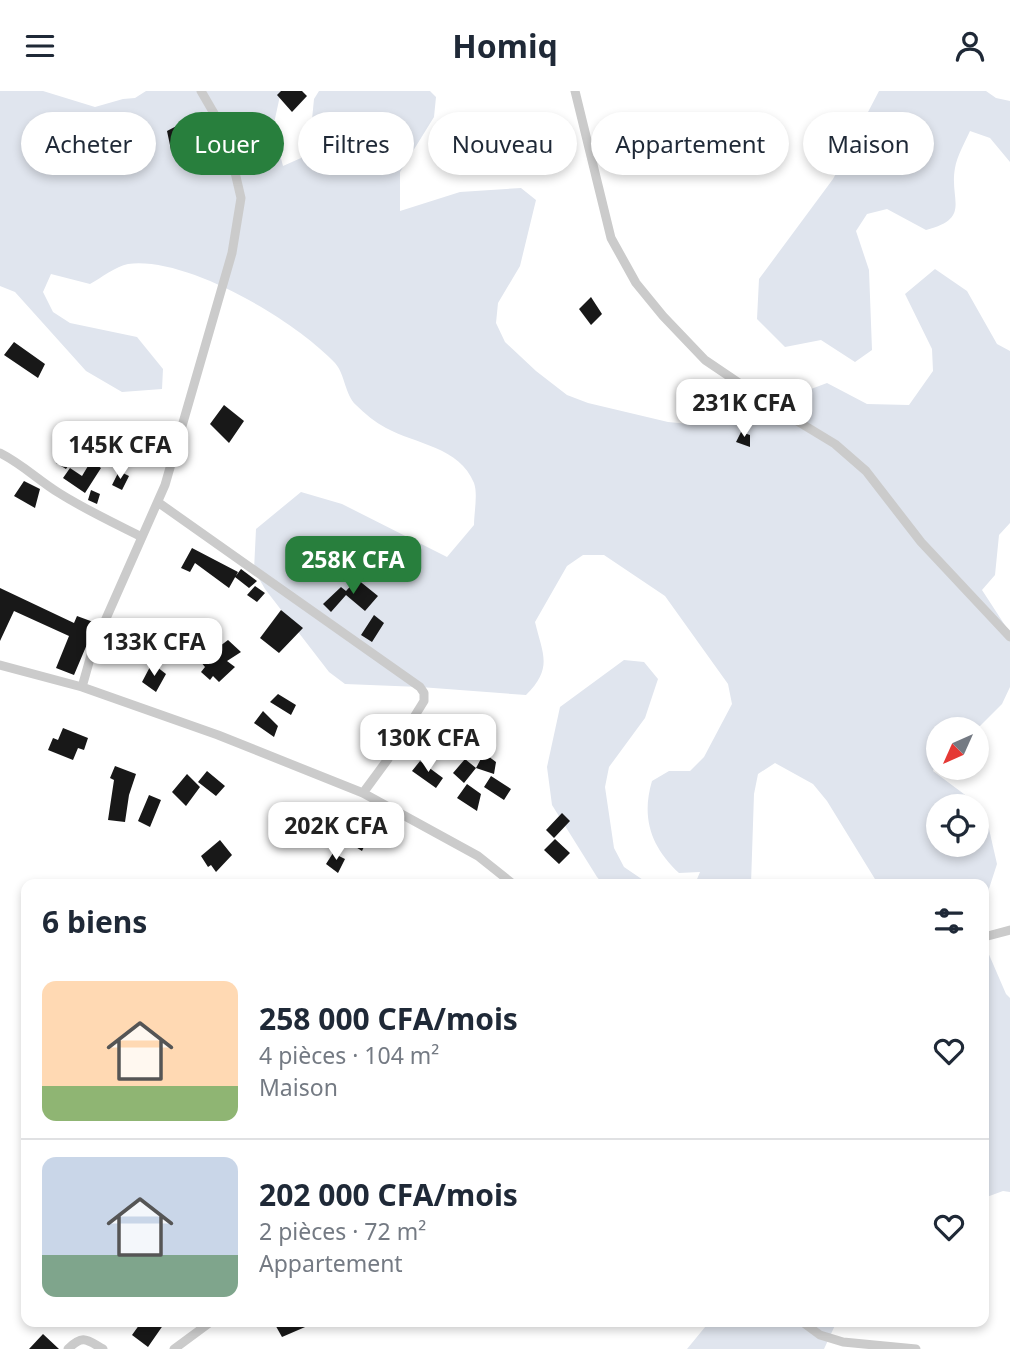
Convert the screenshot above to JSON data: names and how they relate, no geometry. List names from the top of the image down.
{
  "north": "bottom left",
  "page": {
    "header": "Homiq",
    "chip": [
      "Acheter",
      "Louer",
      "Filtres",
      "Nouveau",
      "Appartement",
      "Maison"
    ],
    "price": [
      "231K CFA",
      "145K CFA",
      "258K CFA",
      "133K CFA",
      "130K CFA",
      "202K CFA"
    ],
    "heading": "6 biens",
    "list": [
      {
        "name": "258 000 CFA/mois",
        "note": "4 pièces · 104 m² · Maison"
      },
      {
        "name": "202 000 CFA/mois",
        "note": "2 pièces · 72 m² · Appartement"
      }
    ]
  }
}
